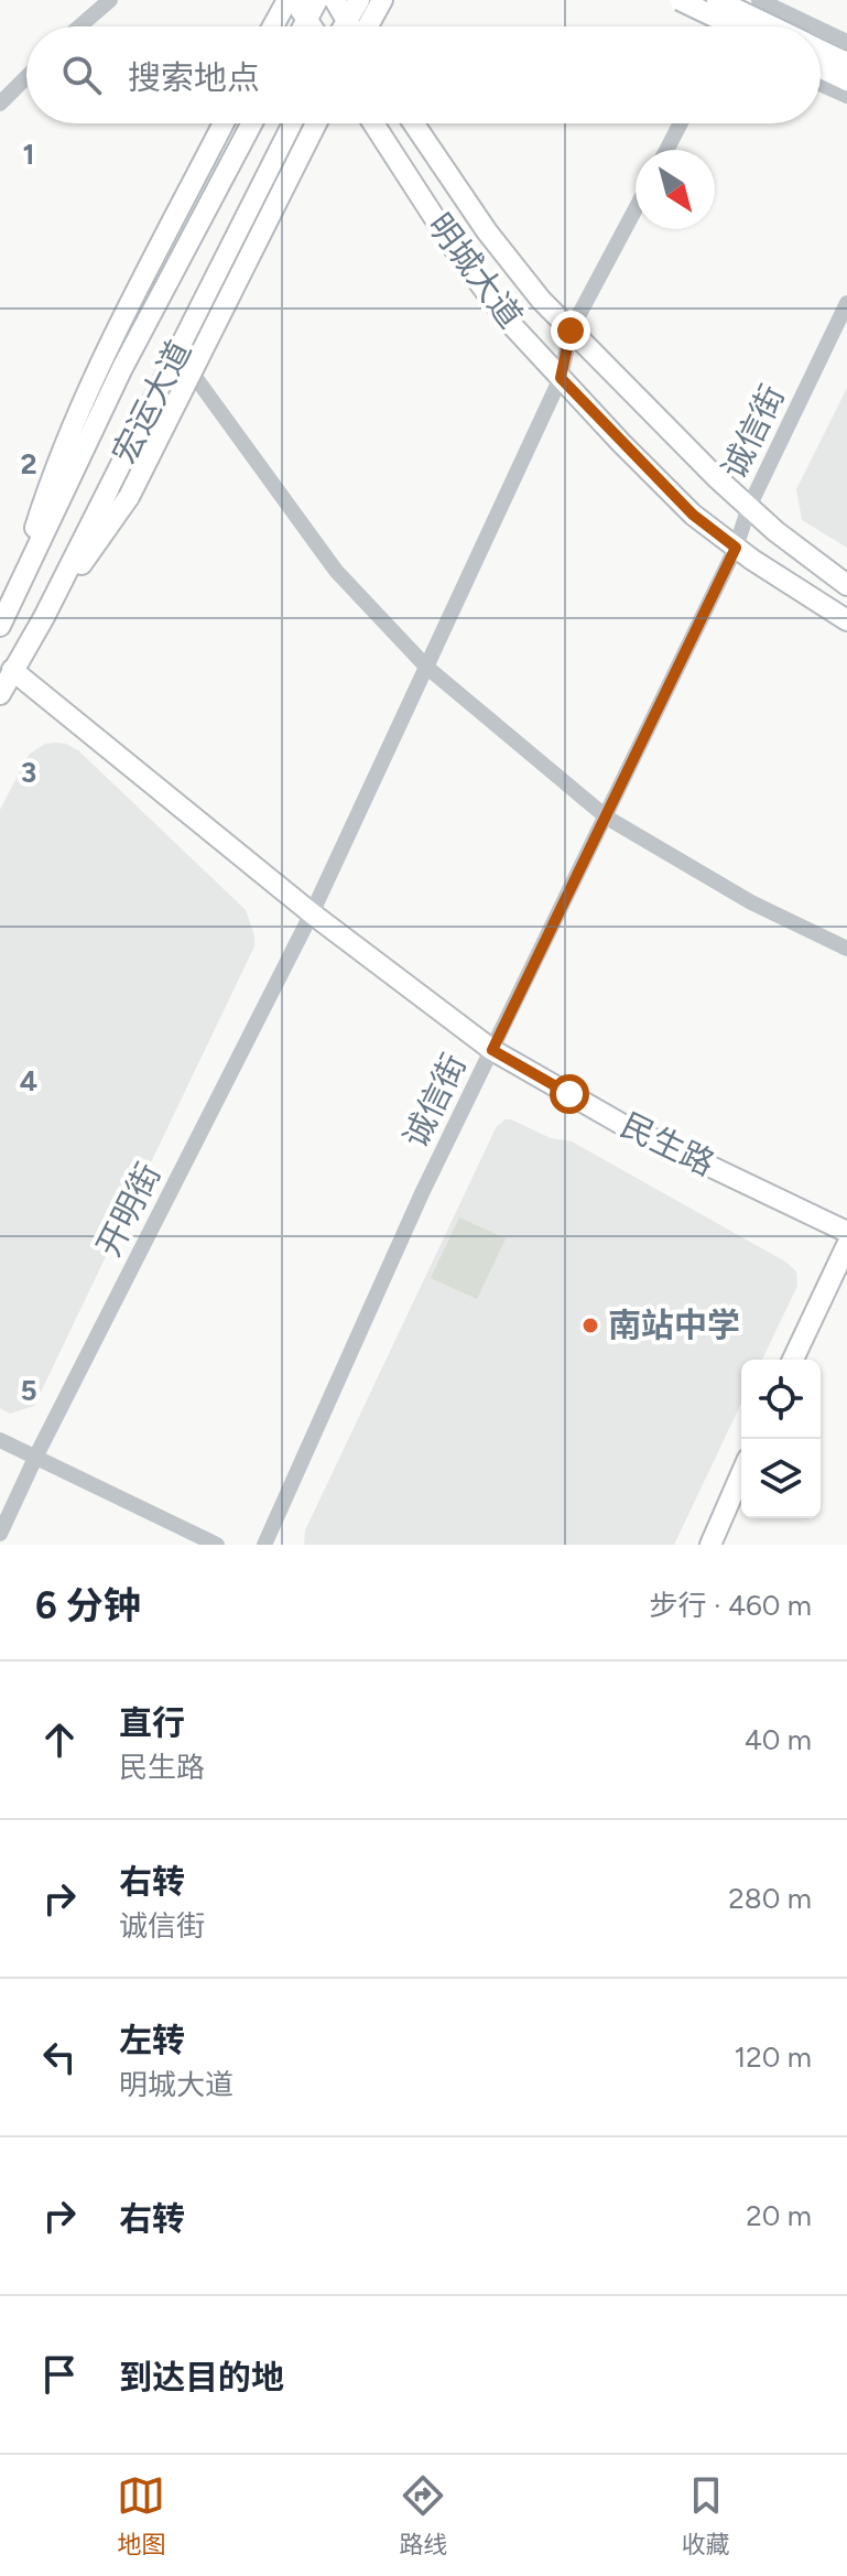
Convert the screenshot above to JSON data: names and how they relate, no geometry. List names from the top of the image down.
{
  "streets": {
    "main road": ["明城大道", "宏运大道", "民生路"],
    "street": ["诚信街", "开明街"]
  },
  "crossings": [
    ["明城大道", "诚信街"],
    ["明城大道", "开明街"],
    ["宏运大道", "民生路"],
    ["诚信街", "民生路"],
    ["民生路", "开明街"]
  ],
  "places": ["南站中学"],
  "north": "bottom right",
  "page": {
    "search": "搜索地点",
    "heading": ["6 分钟", "步行 · 460 m"],
    "list": [
      ["直行", "民生路", "40 m"],
      ["右转", "诚信街", "280 m"],
      ["左转", "明城大道", "120 m"],
      ["右转", "20 m"],
      "到达目的地"
    ],
    "nav": ["地图", "路线", "收藏"]
  },
  "grid": {
    "rows": [
      "1",
      "2",
      "3",
      "4",
      "5"
    ]
  }
}
